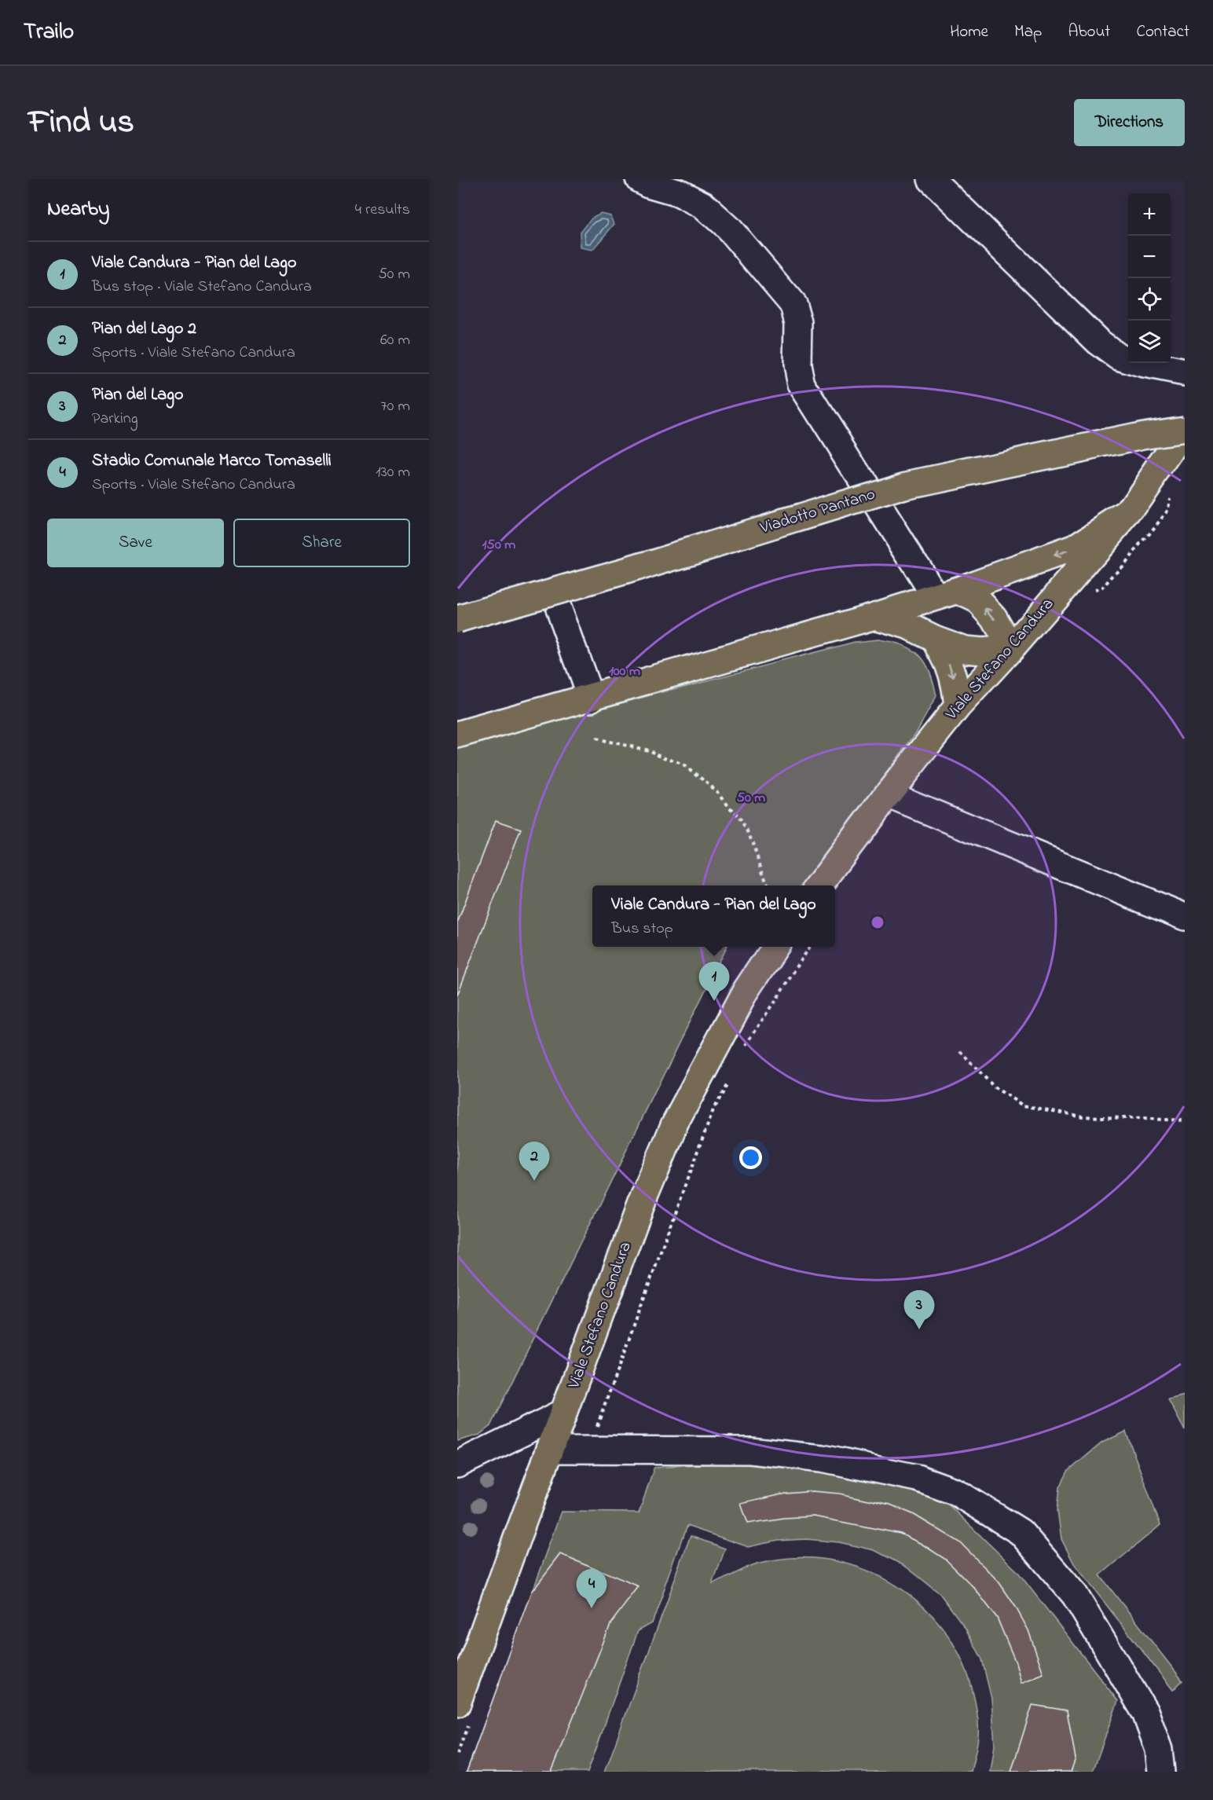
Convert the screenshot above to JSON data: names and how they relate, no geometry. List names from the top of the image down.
{
  "streets": {
    "main road": ["Viadotto Pantano", "Viale Stefano Candura"]
  },
  "crossings": [
    ["Viadotto Pantano", "Viale Stefano Candura"]
  ],
  "page": {
    "header": "Trailo",
    "nav": [
      "Home",
      "Map",
      "About",
      "Contact"
    ],
    "title": "Find us",
    "buttons": [
      "Directions",
      ["Save", "Share"]
    ],
    "heading": ["Nearby", "4 results"],
    "map_buttons": ["+", "−"],
    "list": [
      {
        "mark": "1",
        "name": "Viale Candura - Pian del Lago",
        "note": "Bus stop · Viale Stefano Candura",
        "value": "50 m"
      },
      {
        "mark": "2",
        "name": "Pian del Lago 2",
        "note": "Sports · Viale Stefano Candura",
        "value": "60 m"
      },
      {
        "mark": "3",
        "name": "Pian del Lago",
        "note": "Parking",
        "value": "70 m"
      },
      {
        "mark": "4",
        "name": "Stadio Comunale Marco Tomaselli",
        "note": "Sports · Viale Stefano Candura",
        "value": "130 m"
      }
    ],
    "popup": ["Viale Candura - Pian del Lago", "Bus stop"],
    "pins": [
      "1",
      "2",
      "3",
      "4"
    ]
  },
  "rings": ["150 m", "100 m", "50 m"]
}
